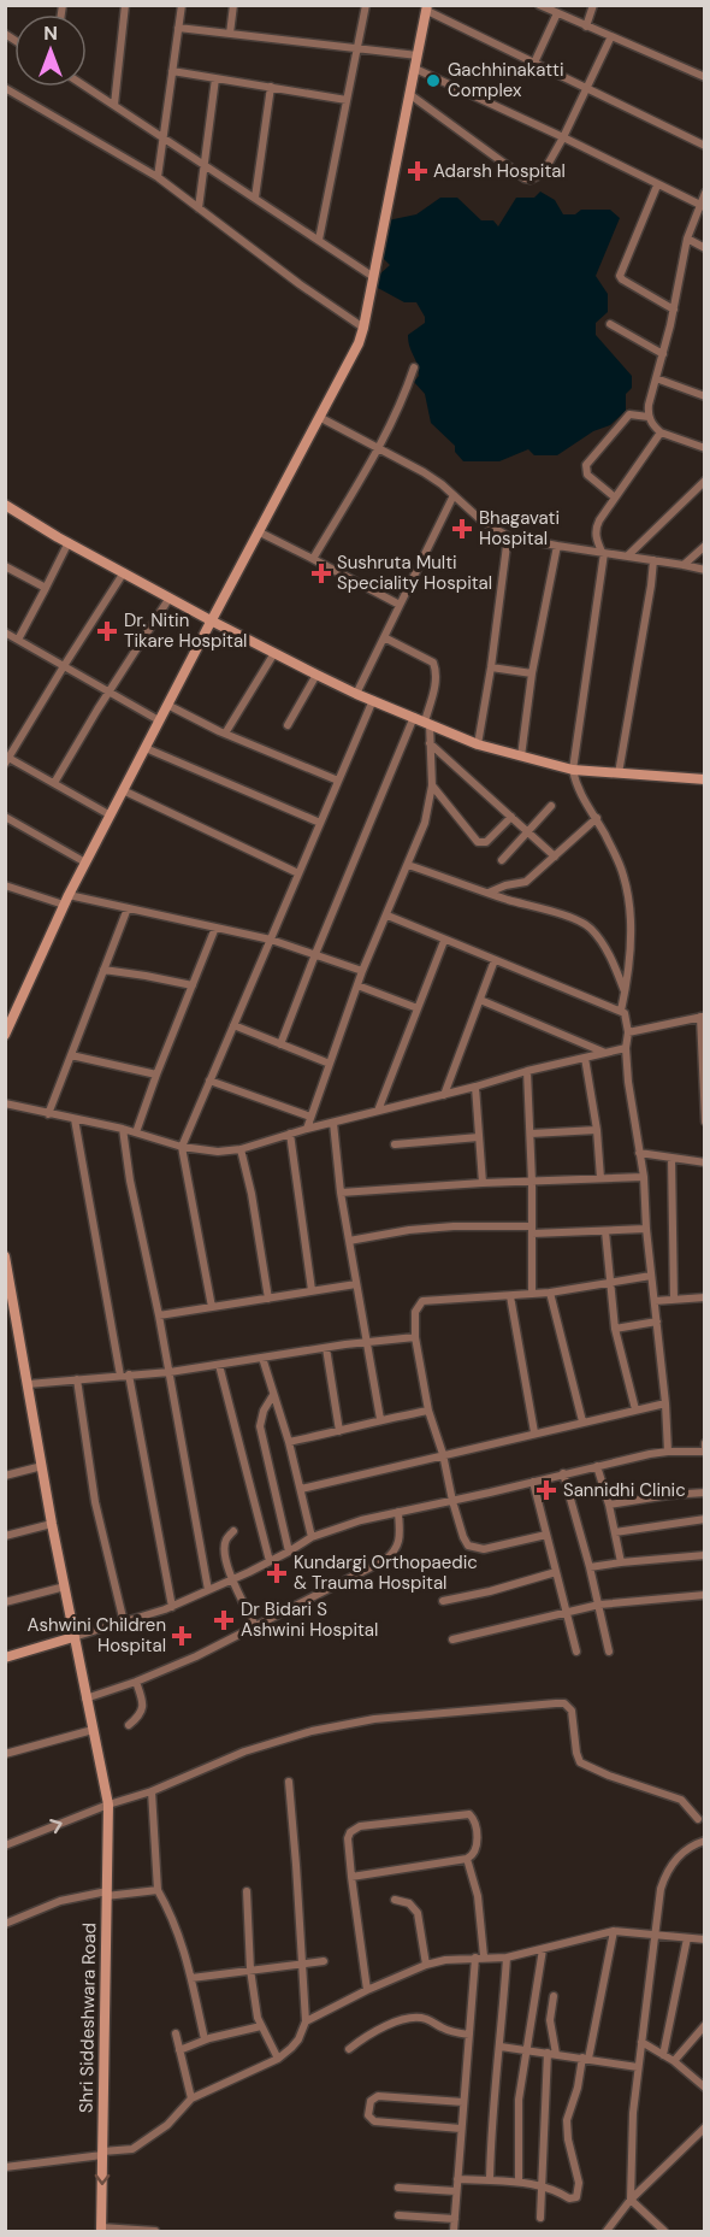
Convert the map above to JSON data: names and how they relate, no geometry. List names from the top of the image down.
{
  "streets": {
    "street": ["Shri Siddeshwara Road"]
  },
  "places": {
    "other": ["Gachhinakatti Complex"],
    "health": [
      "Adarsh Hospital",
      "Bhagavati Hospital",
      "Sushruta Multi Speciality Hospital",
      "Dr. Nitin Tikare Hospital",
      "Sannidhi Clinic",
      "Kundargi Orthopaedic & Trauma Hospital",
      "Dr Bidari S Ashwini Hospital",
      "Ashwini Children Hospital"
    ]
  },
  "north": "top"
}
